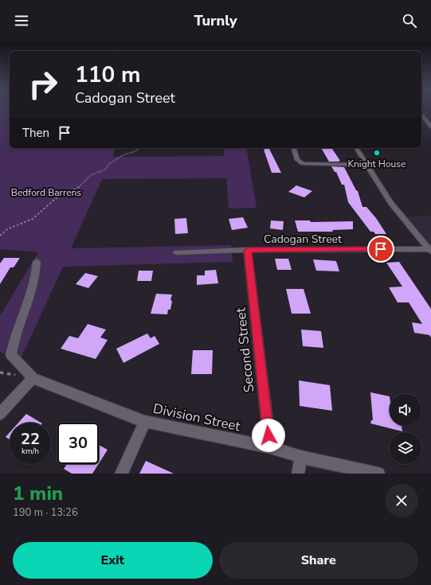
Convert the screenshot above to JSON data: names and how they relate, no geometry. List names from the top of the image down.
{
  "streets": {
    "street": ["Cadogan Street", "Second Street", "Division Street"]
  },
  "crossings": [
    ["Cadogan Street", "Second Street"],
    ["Second Street", "Division Street"]
  ],
  "parks": ["Bedford Barrens"],
  "places": ["Knight House"],
  "page": {
    "header": "Turnly",
    "turn": ["110 m", "Cadogan Street"],
    "then": "Then",
    "speed": "22 km/h",
    "limit": "30",
    "heading": ["1 min", "190 m · 13:26"],
    "buttons": ["Exit", "Share"]
  }
}
